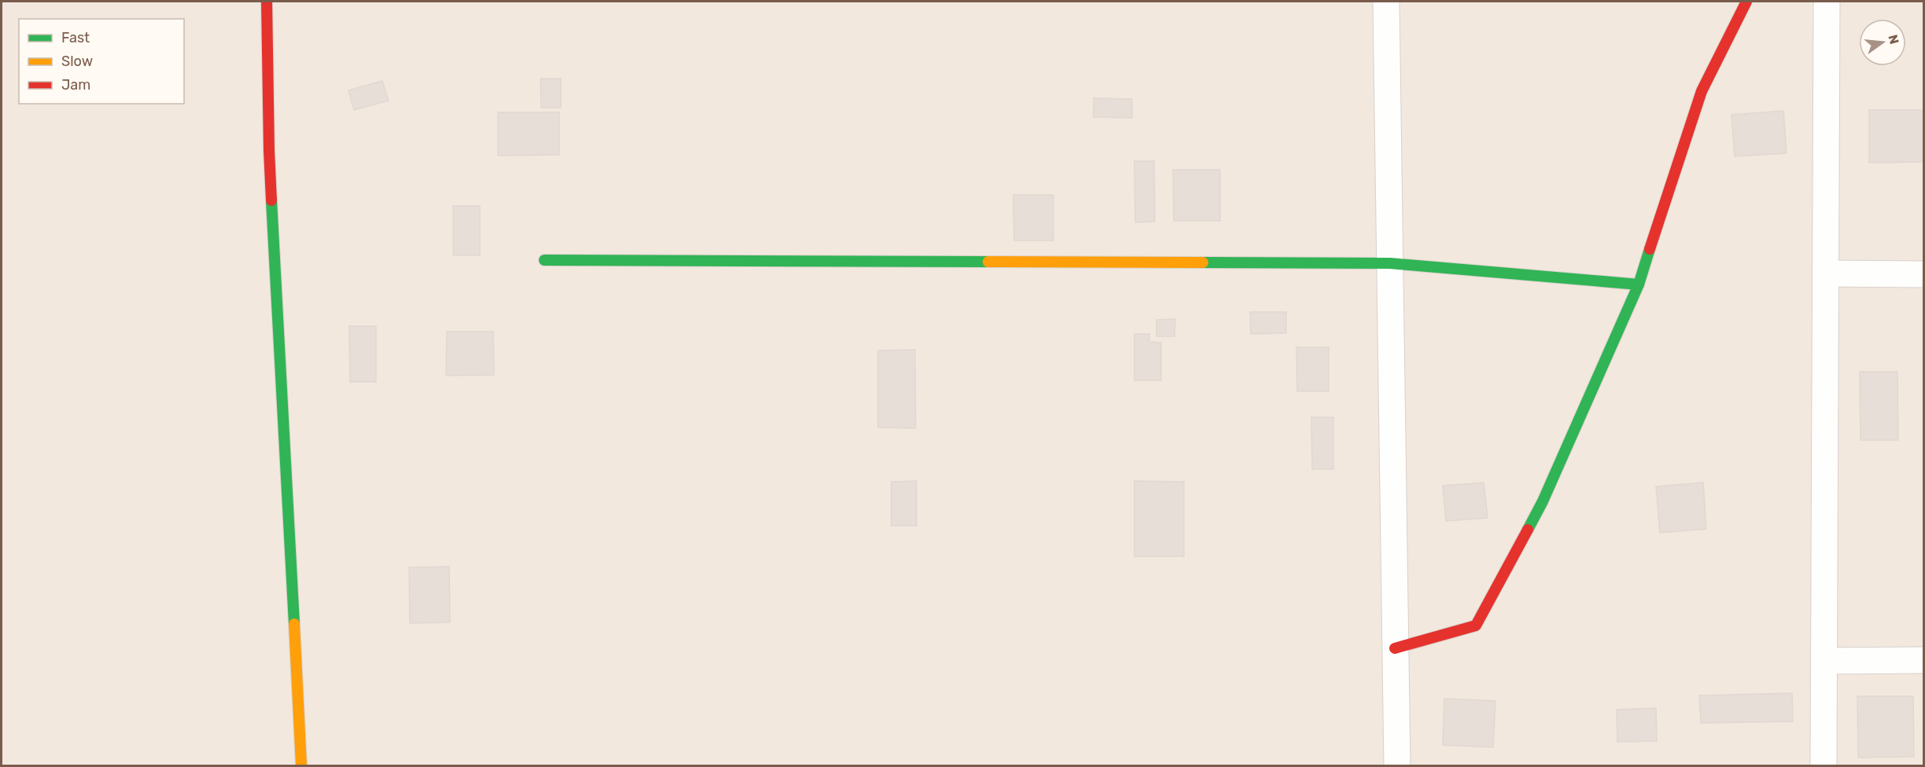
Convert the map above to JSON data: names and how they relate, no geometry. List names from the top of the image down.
{
  "legend": ["Fast", "Slow", "Jam"],
  "north": "right"
}
